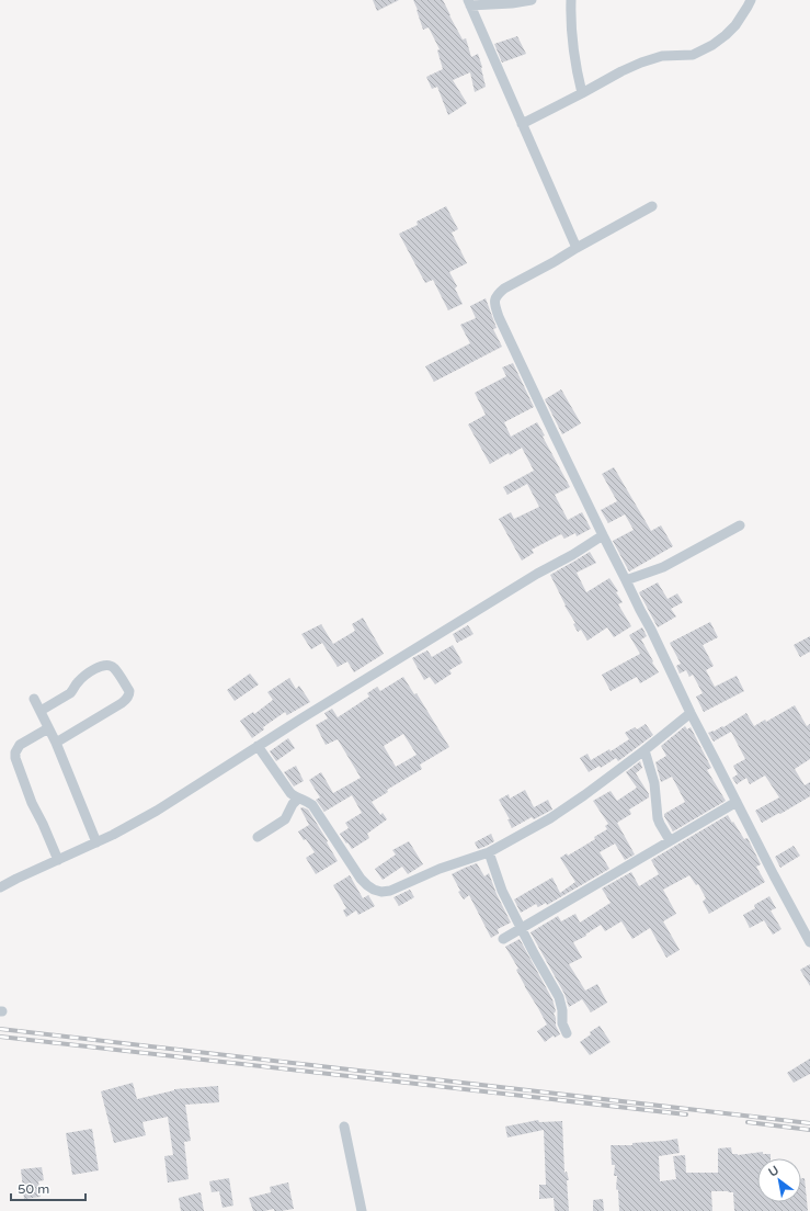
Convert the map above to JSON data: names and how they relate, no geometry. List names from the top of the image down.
{
  "scale_bar": "50 m",
  "north": "top left"
}
